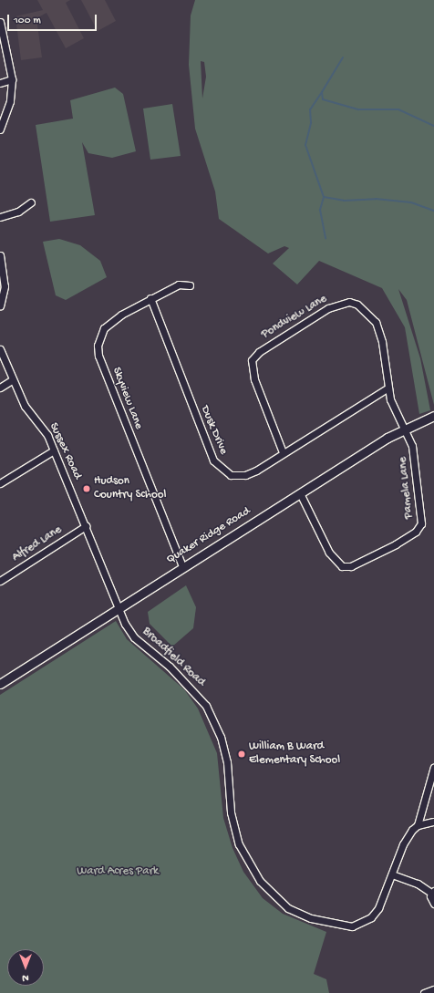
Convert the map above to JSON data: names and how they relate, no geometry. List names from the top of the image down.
{
  "streets": {
    "street": [
      "Pondview Lane",
      "Skyview Lane",
      "Dusk Drive",
      "Sussex Road",
      "Pamela Lane",
      "Quaker Ridge Road",
      "Alfred Lane",
      "Broadfield Road"
    ]
  },
  "crossings": [
    ["Pondview Lane", "Dusk Drive"],
    ["Pondview Lane", "Pamela Lane"],
    ["Pondview Lane", "Quaker Ridge Road"],
    ["Skyview Lane", "Dusk Drive"],
    ["Skyview Lane", "Quaker Ridge Road"],
    ["Sussex Road", "Quaker Ridge Road"],
    ["Sussex Road", "Alfred Lane"],
    ["Sussex Road", "Broadfield Road"],
    ["Pamela Lane", "Quaker Ridge Road"],
    ["Quaker Ridge Road", "Broadfield Road"]
  ],
  "parks": ["Ward Acres Park"],
  "places": ["Hudson Country School", "William B Ward Elementary School"],
  "scale_bar": "100 m",
  "north": "bottom"
}
